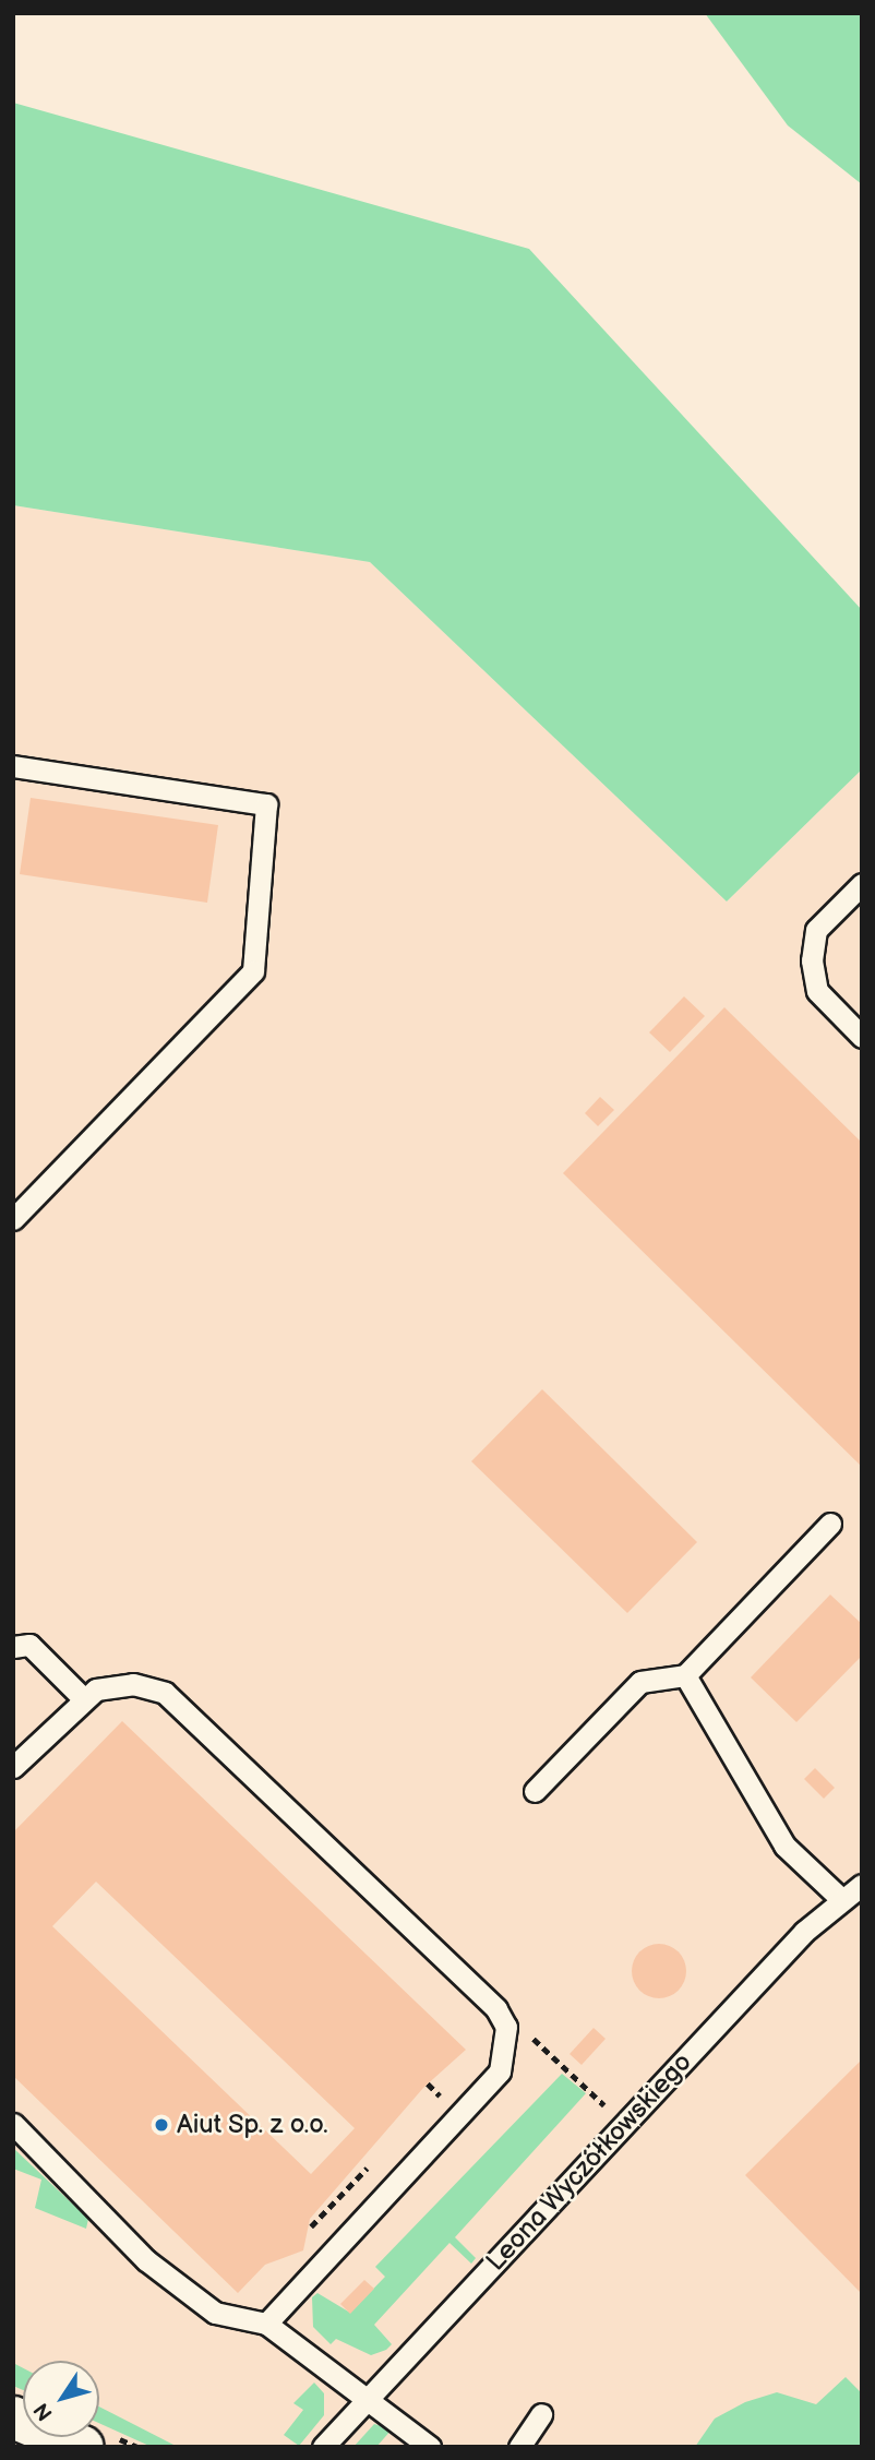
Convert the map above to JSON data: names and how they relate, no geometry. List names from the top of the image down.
{
  "streets": {
    "lane": ["Leona Wyczółkowskiego"]
  },
  "places": ["Aiut Sp. z o.o."],
  "north": "bottom left"
}
